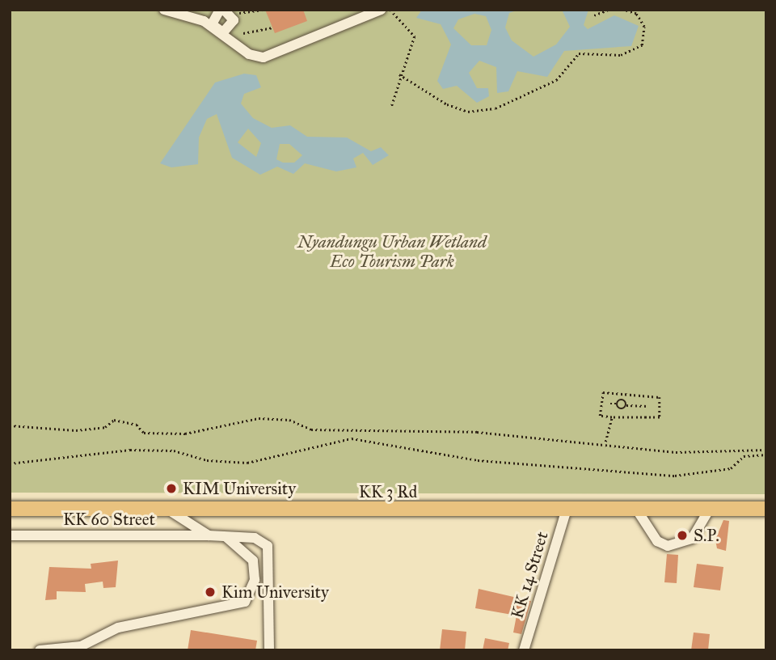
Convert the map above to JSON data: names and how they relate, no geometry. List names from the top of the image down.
{
  "streets": {
    "highway": ["KK 3 Rd"],
    "street": ["KK 60 Street", "KK 14 Street"]
  },
  "crossings": [
    ["KK 3 Rd", "KK 14 Street"]
  ],
  "parks": ["Nyandungu Urban Wetland Eco Tourism Park"],
  "places": ["KIM University", "S.P.", "Kim University"]
}
